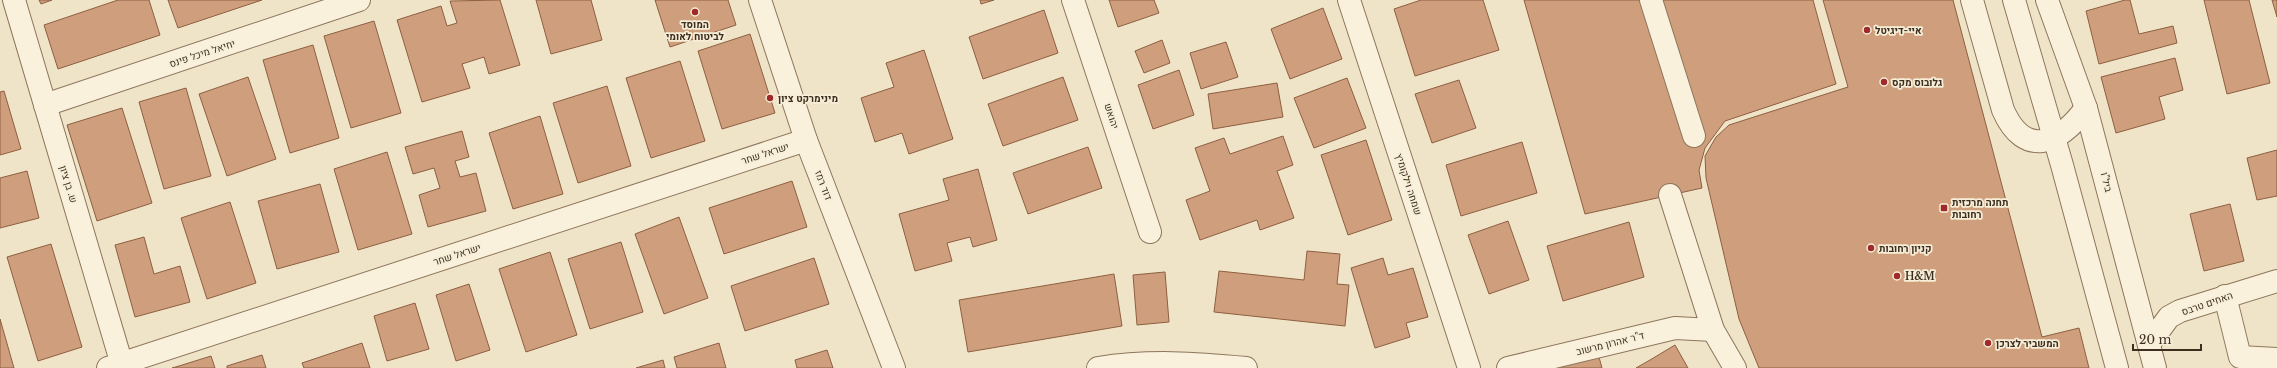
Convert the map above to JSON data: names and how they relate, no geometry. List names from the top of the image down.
{
  "streets": {
    "street": [
      "יחיאל מיכל פינס",
      "יהואש",
      "ישראל שחר",
      "ביל\"ו",
      "ש. בן ציון",
      "שמחה וילקומיץ",
      "דוד רמז",
      "האחים טרבס",
      "ד\"ר אהרון מרשוב"
    ]
  },
  "crossings": [
    ["יחיאל מיכל פינס", "ש. בן ציון"],
    ["ישראל שחר", "ש. בן ציון"],
    ["ישראל שחר", "דוד רמז"],
    ["ביל\"ו", "האחים טרבס"]
  ],
  "places": {
    "other": [
      "המוסד לביטוח לאומי",
      "איי-דיגיטל",
      "גלובוס מקס",
      "מינימרקט ציון",
      "קניון רחובות",
      "H&M",
      "המשביר לצרכן"
    ],
    "transit": ["תחנה מרכזית רחובות"]
  },
  "scale_bar": "20 m"
}
